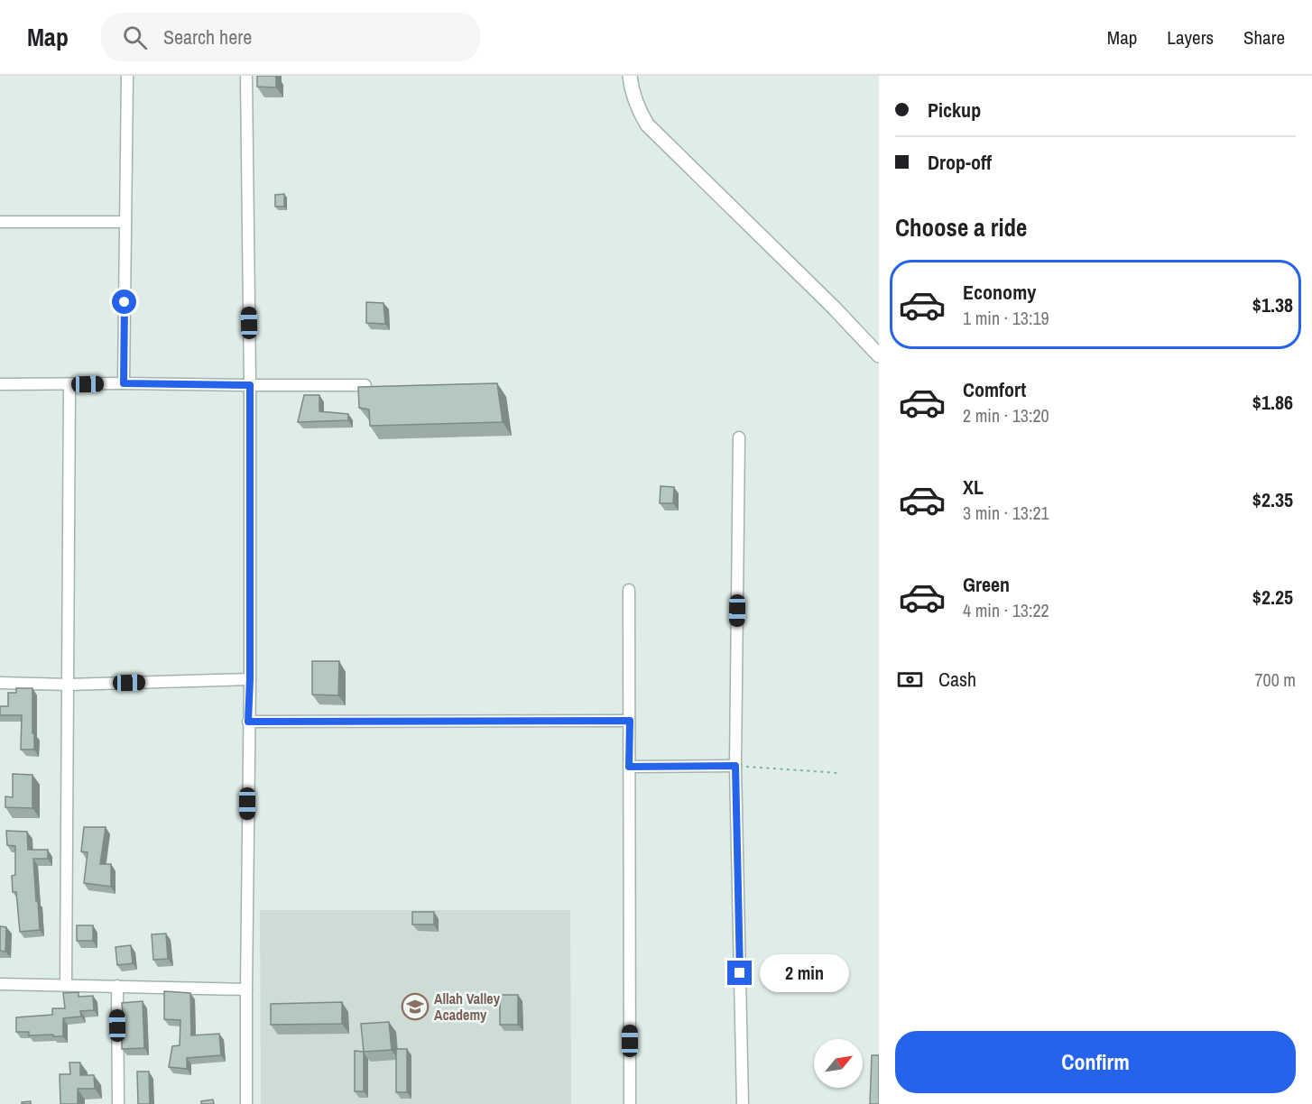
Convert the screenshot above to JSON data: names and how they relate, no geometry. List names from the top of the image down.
{
  "places": {
    "school or university": ["Allah Valley Academy"]
  },
  "north": "top right",
  "page": {
    "header": "Map",
    "search": "Search here",
    "nav": ["Map", "Layers", "Share"],
    "banner": ["Pickup", "Drop-off"],
    "heading": "Choose a ride",
    "list": [
      {
        "name": "Economy",
        "note": "1 min · 13:19",
        "value": "$1.38"
      },
      {
        "name": "Comfort",
        "note": "2 min · 13:20",
        "value": "$1.86"
      },
      {
        "name": "XL",
        "note": "3 min · 13:21",
        "value": "$2.35"
      },
      {
        "name": "Green",
        "note": "4 min · 13:22",
        "value": "$2.25"
      }
    ],
    "pay": ["Cash", "700 m"],
    "bubble": "2 min",
    "buttons": "Confirm"
  }
}
